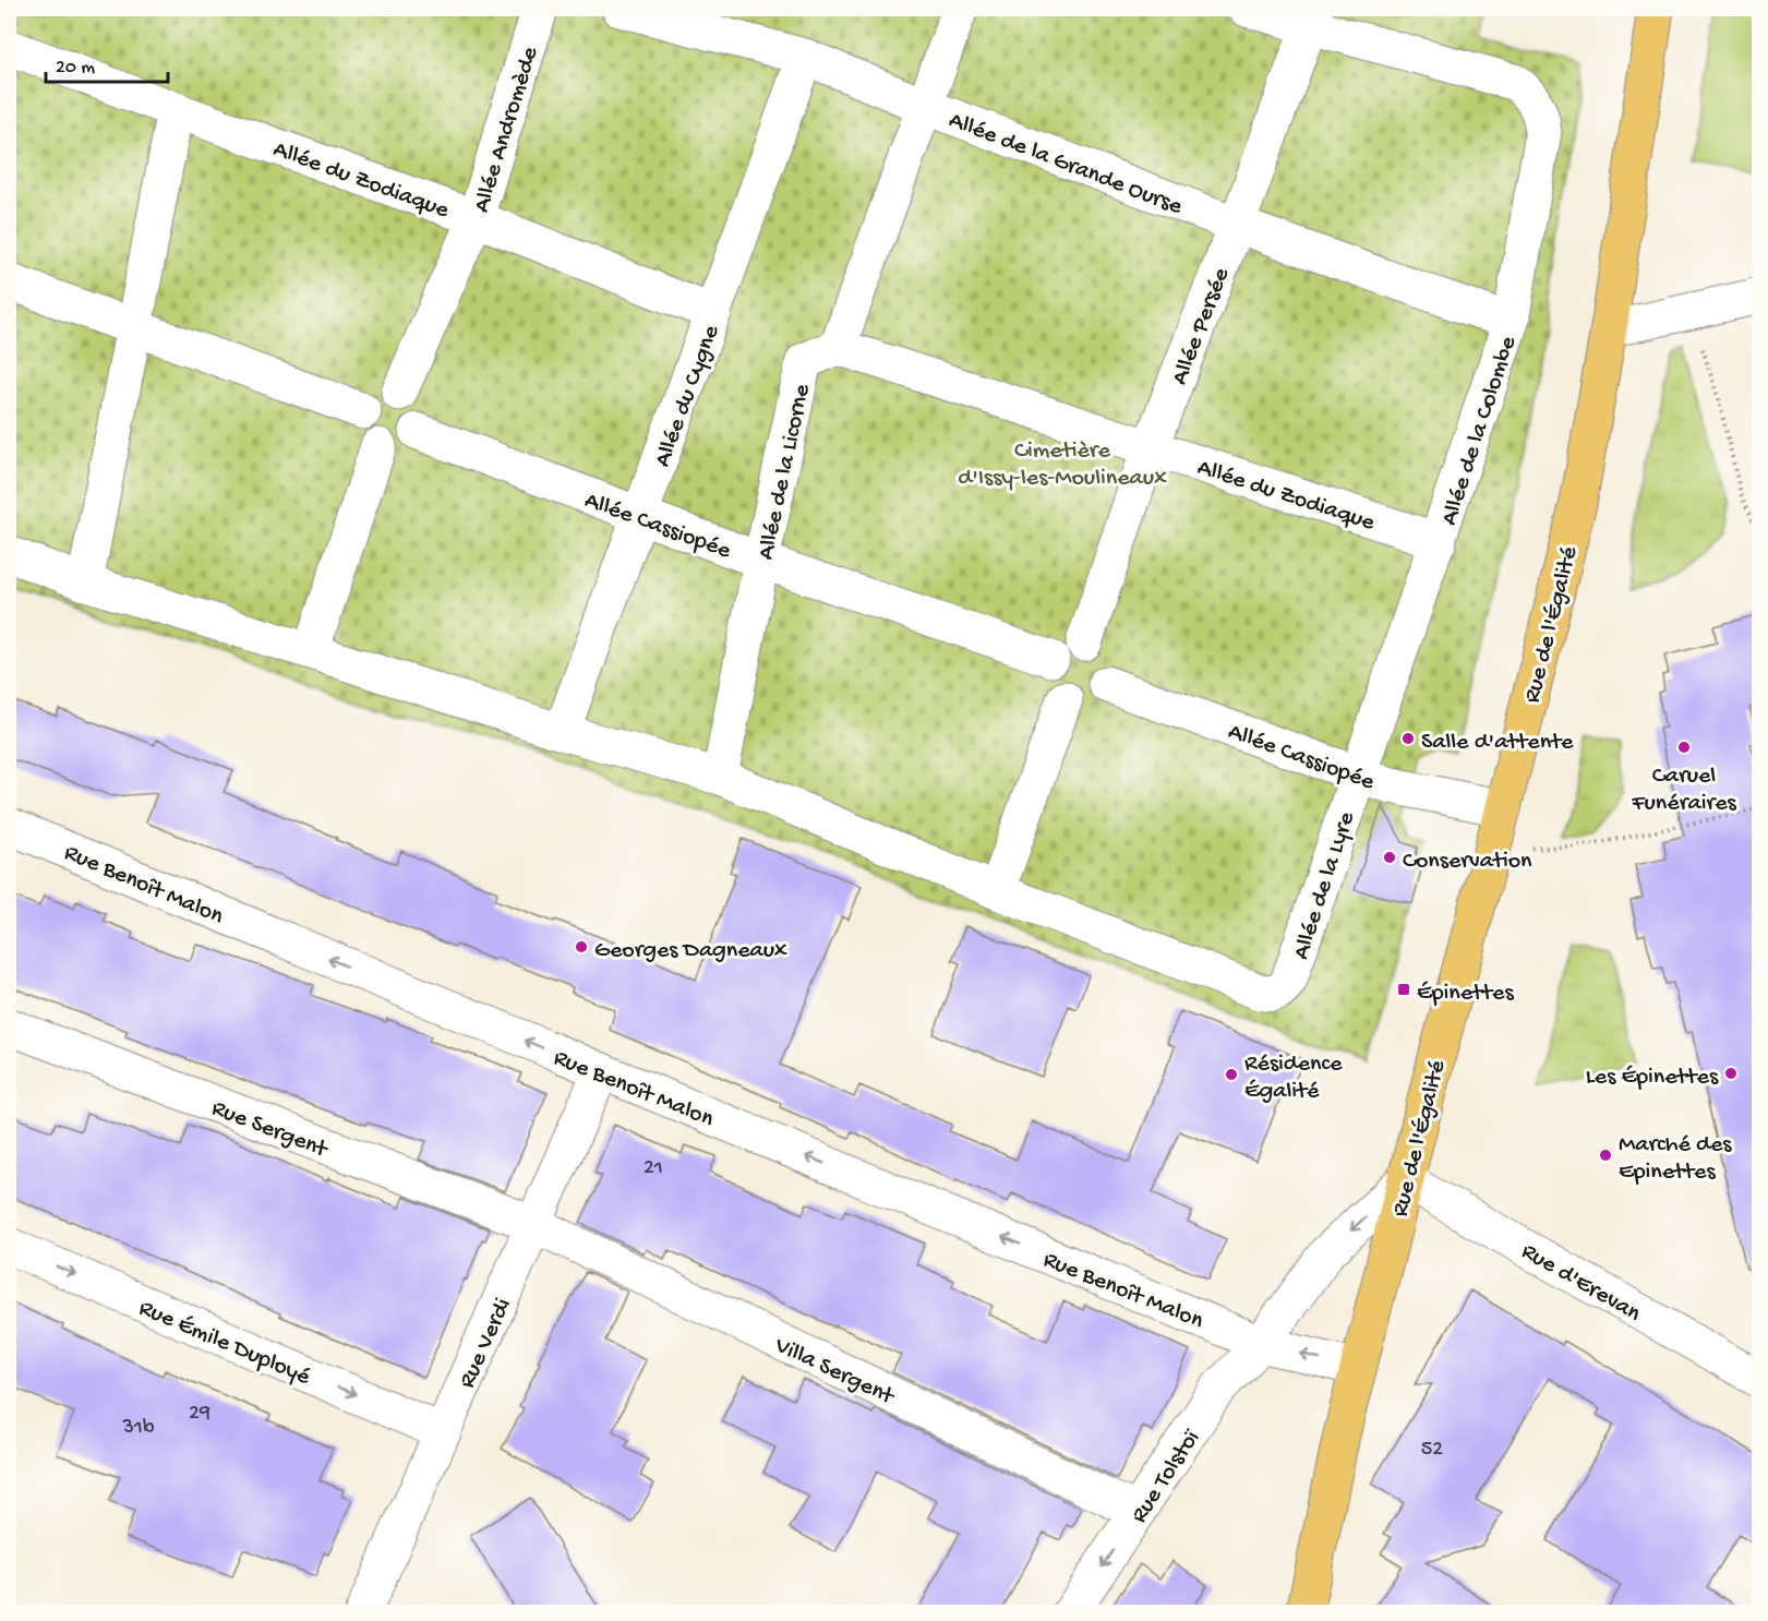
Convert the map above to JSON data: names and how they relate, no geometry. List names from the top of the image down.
{
  "streets": {
    "main road": ["Rue de l'Égalité"],
    "street": [
      "Allée Andromède",
      "Allée de la Grande Ourse",
      "Allée du Zodiaque",
      "Allée Persée",
      "Allée du Cygne",
      "Allée de la Colombe",
      "Allée de la Licorne",
      "Allée Cassiopée",
      "Rue Benoît Malon",
      "Allée de la Lyre",
      "Rue Sergent",
      "Rue d'Erevan",
      "Rue Émile Duployé",
      "Rue Verdi",
      "Villa Sergent",
      "Rue Tolstoï"
    ]
  },
  "crossings": [
    ["Allée Andromède", "Allée du Zodiaque"],
    ["Allée Andromède", "Allée Cassiopée"],
    ["Allée de la Grande Ourse", "Allée Persée"],
    ["Allée de la Grande Ourse", "Allée du Cygne"],
    ["Allée de la Grande Ourse", "Allée de la Colombe"],
    ["Allée du Zodiaque", "Allée Persée"],
    ["Allée du Zodiaque", "Allée du Cygne"],
    ["Allée du Zodiaque", "Allée de la Colombe"],
    ["Allée du Zodiaque", "Allée de la Licorne"],
    ["Allée Persée", "Allée de la Colombe"],
    ["Allée Persée", "Allée Cassiopée"],
    ["Allée du Cygne", "Allée Cassiopée"],
    ["Allée de la Colombe", "Allée Cassiopée"],
    ["Allée de la Colombe", "Allée de la Lyre"],
    ["Allée de la Licorne", "Allée Cassiopée"],
    ["Allée Cassiopée", "Rue de l'Égalité"],
    ["Allée Cassiopée", "Allée de la Lyre"],
    ["Rue de l'Égalité", "Rue Benoît Malon"],
    ["Rue de l'Égalité", "Rue d'Erevan"],
    ["Rue de l'Égalité", "Rue Tolstoï"],
    ["Rue Benoît Malon", "Rue Verdi"],
    ["Rue Benoît Malon", "Rue Tolstoï"],
    ["Rue Sergent", "Rue Verdi"],
    ["Rue Sergent", "Villa Sergent"],
    ["Rue d'Erevan", "Rue Tolstoï"],
    ["Rue Émile Duployé", "Rue Verdi"],
    ["Rue Verdi", "Villa Sergent"],
    ["Villa Sergent", "Rue Tolstoï"]
  ],
  "one_way": ["Rue Émile Duployé", "Rue Tolstoï"],
  "parks": ["Cimetière d'Issy-les-Moulineaux"],
  "places": {
    "other": [
      "Salle d'attente",
      "Caruel Funéraires",
      "Conservation",
      "Georges Dagneaux",
      "Les Épinettes",
      "Résidence Égalité",
      "Marché des Epinettes"
    ],
    "transit": ["Épinettes"]
  },
  "house_numbers": [
    "21",
    "29",
    "31b",
    "52"
  ],
  "scale_bar": "20 m"
}
